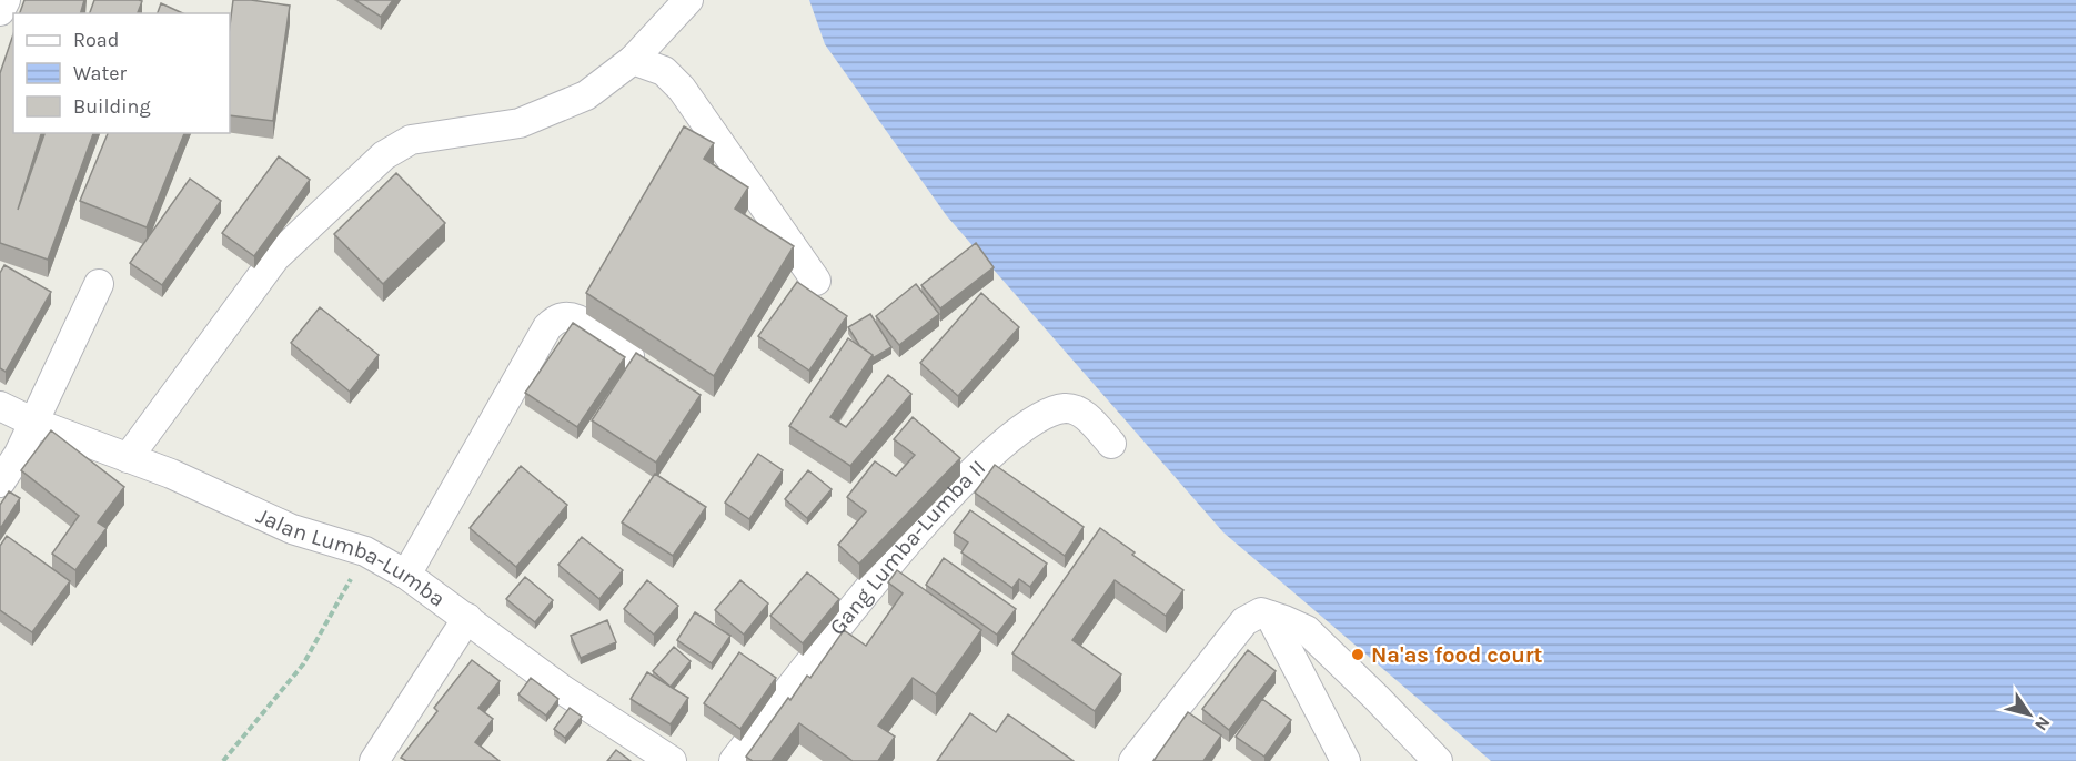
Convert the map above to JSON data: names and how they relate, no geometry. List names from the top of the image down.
{
  "streets": {
    "street": ["Gang Lumba-Lumba II", "Jalan Lumba-Lumba"]
  },
  "places": ["Na'as food court"],
  "legend": ["Road", "Water", "Building"],
  "north": "bottom right"
}
